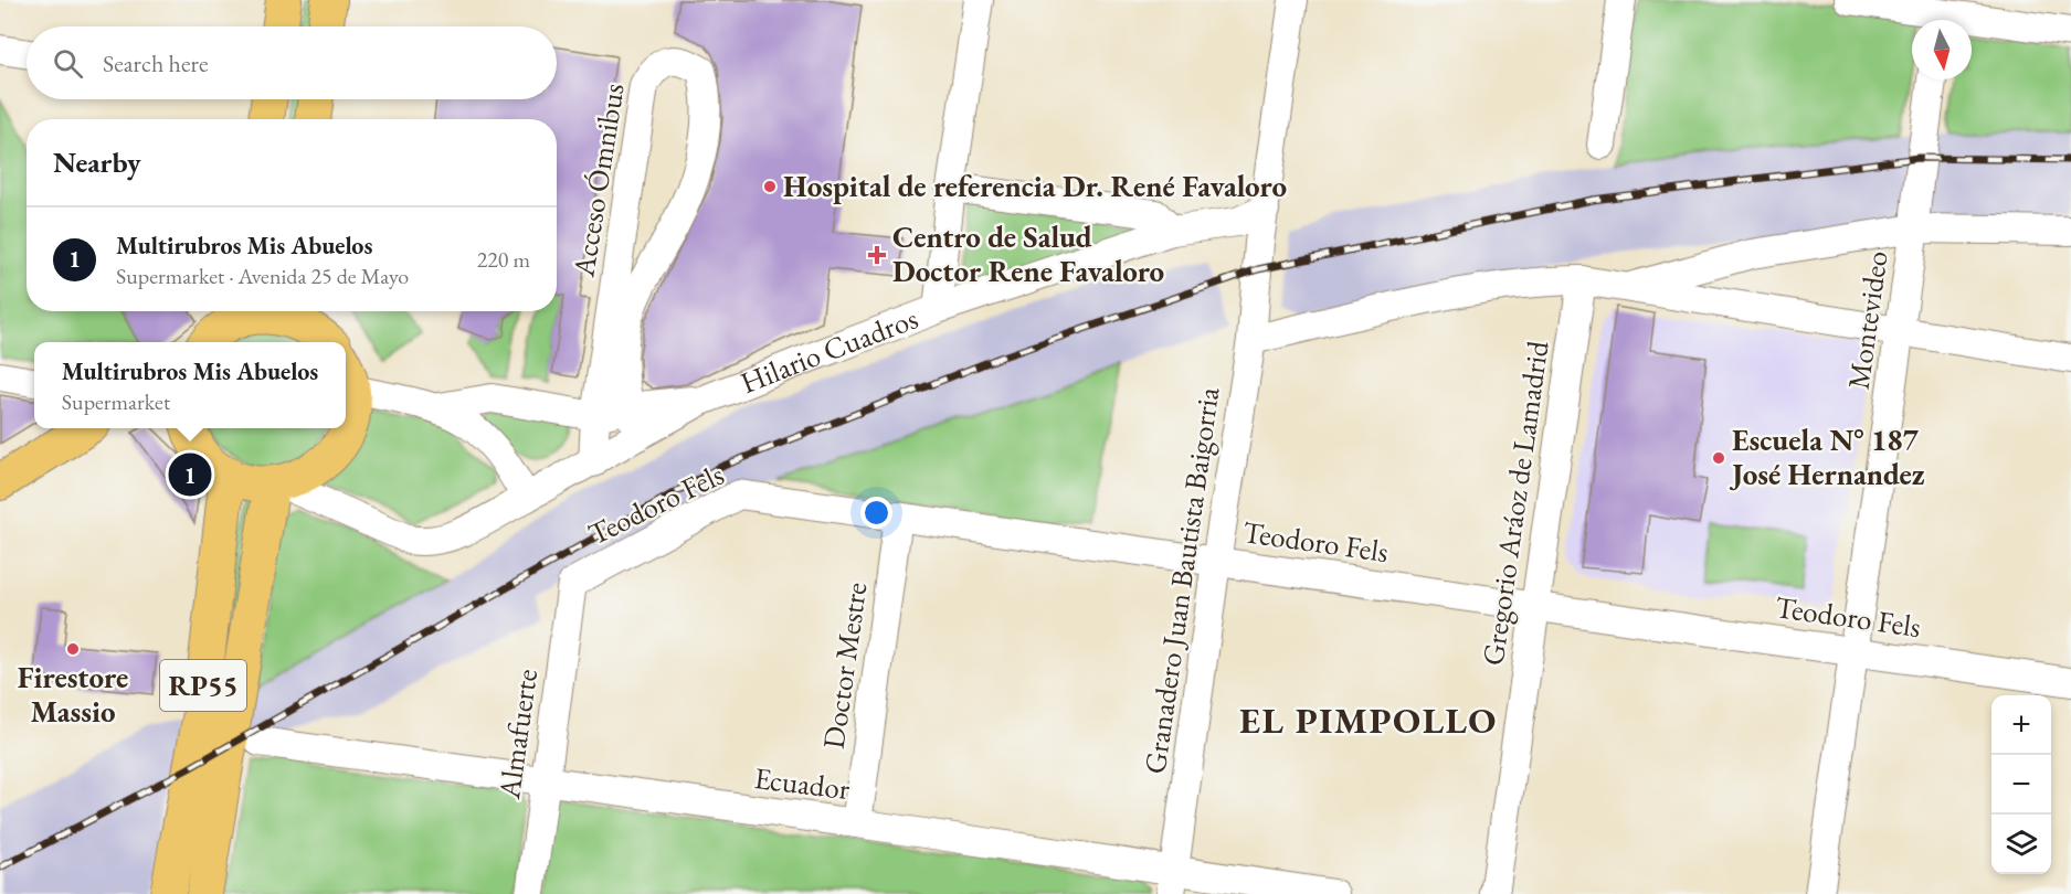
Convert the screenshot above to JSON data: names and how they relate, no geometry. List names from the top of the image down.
{
  "streets": {
    "main road": ["RP55"],
    "street": [
      "Acceso Ómnibus",
      "Montevideo",
      "Hilario Cuadros",
      "Gregorio Aráoz de Lamadrid",
      "Teodoro Fels",
      "Granadero Juan Bautista Baigorria",
      "Doctor Mestre",
      "Almafuerte",
      "Ecuador"
    ]
  },
  "crossings": [
    ["Acceso Ómnibus", "Hilario Cuadros"],
    ["Montevideo", "Teodoro Fels"],
    ["Hilario Cuadros", "Granadero Juan Bautista Baigorria"],
    ["Hilario Cuadros", "RP55"],
    ["Gregorio Aráoz de Lamadrid", "Teodoro Fels"],
    ["Teodoro Fels", "Granadero Juan Bautista Baigorria"],
    ["Teodoro Fels", "Doctor Mestre"],
    ["Teodoro Fels", "Almafuerte"],
    ["Granadero Juan Bautista Baigorria", "Ecuador"],
    ["Doctor Mestre", "Ecuador"],
    ["Almafuerte", "Ecuador"]
  ],
  "districts": ["EL PIMPOLLO"],
  "places": {
    "other": ["Hospital de referencia Dr. René Favaloro", "Escuela N° 187 José Hernandez", "Firestore Massio"],
    "health": ["Centro de Salud Doctor Rene Favaloro"]
  },
  "north": "bottom",
  "page": {
    "search": "Search here",
    "heading": "Nearby",
    "list": [
      {
        "mark": "1",
        "name": "Multirubros Mis Abuelos",
        "note": "Supermarket · Avenida 25 de Mayo",
        "value": "220 m"
      }
    ],
    "popup": ["Multirubros Mis Abuelos", "Supermarket"],
    "pins": "1",
    "map_buttons": ["+", "−"]
  }
}
